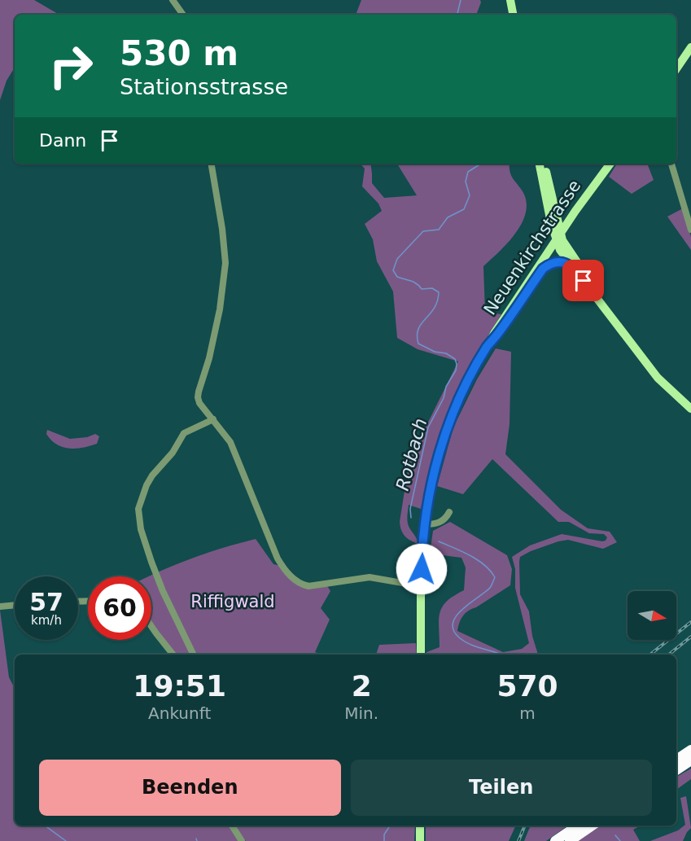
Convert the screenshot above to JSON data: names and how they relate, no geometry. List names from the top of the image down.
{
  "streets": {
    "main road": ["Neuenkirchstrasse"]
  },
  "water": ["Rotbach"],
  "parks": ["Riffigwald"],
  "north": "right",
  "page": {
    "turn": ["530 m", "Stationsstrasse"],
    "then": "Dann",
    "speed": "57 km/h",
    "limit": "60",
    "eta": [
      "19:51",
      "Ankunft",
      "2",
      "Min.",
      "570",
      "m"
    ],
    "buttons": ["Beenden", "Teilen"]
  }
}
